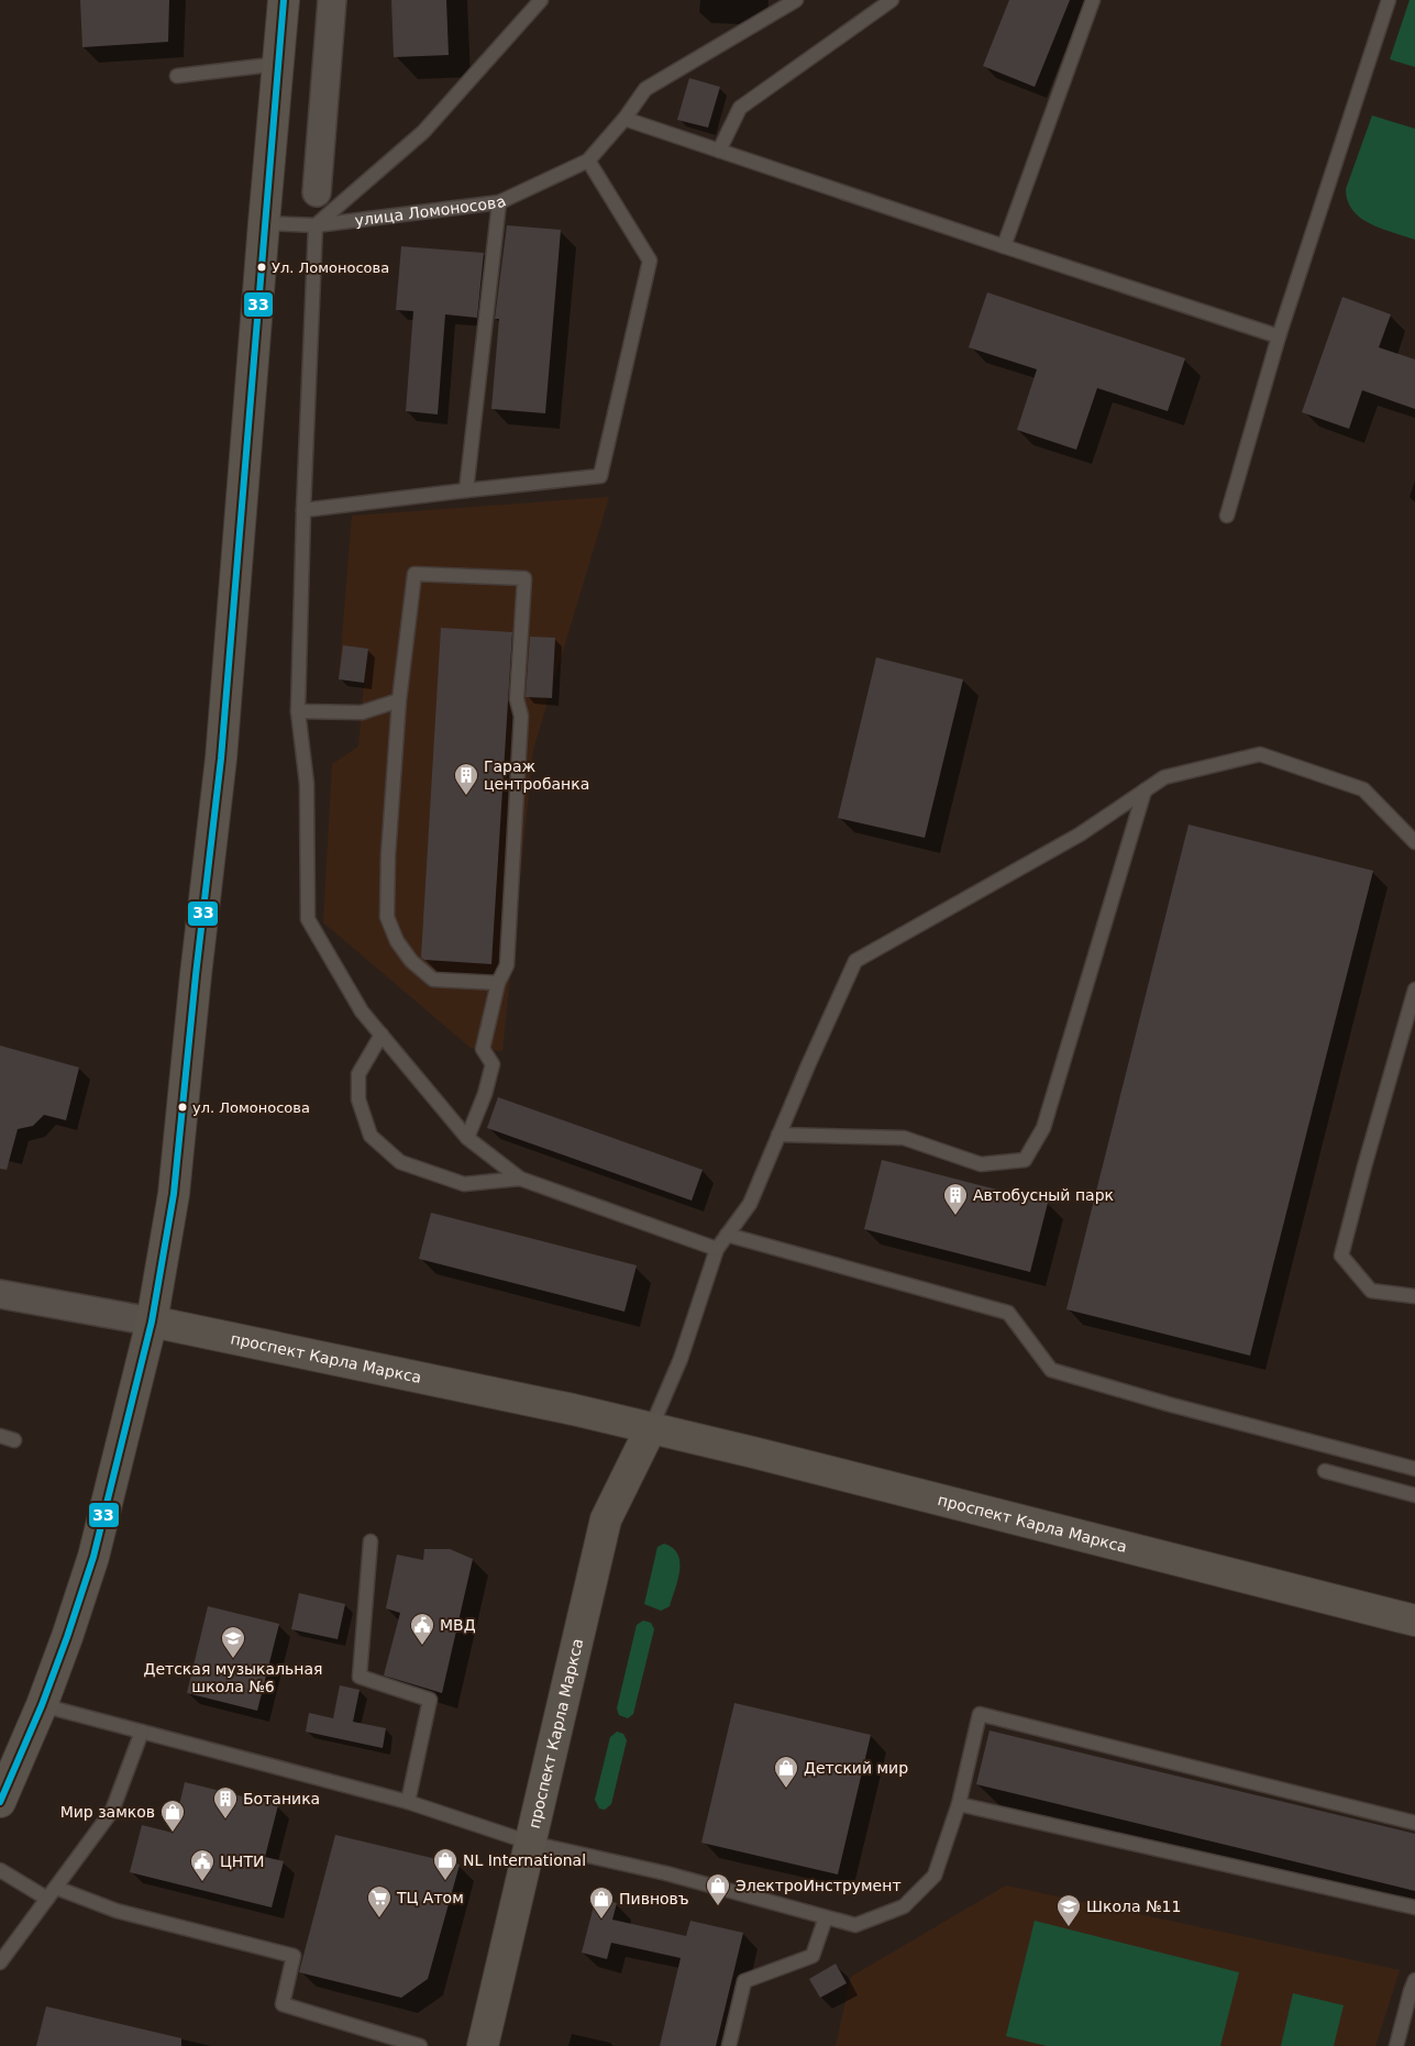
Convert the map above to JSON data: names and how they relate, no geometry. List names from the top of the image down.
{
  "streets": {
    "main road": ["проспект Карла Маркса"],
    "lane": ["улица Ломоносова"]
  },
  "places": {
    "other": ["Ул. Ломоносова", "ул. Ломоносова"],
    "building": ["Гараж центробанка", "Автобусный парк", "Ботаника"],
    "public building": ["МВД", "ЦНТИ"],
    "school or university": ["Детская музыкальная школа №6", "Школа №11"],
    "shop": [
      "Детский мир",
      "Мир замков",
      "NL International",
      "ЭлектроИнструмент",
      "Пивновъ"
    ],
    "supermarket": ["ТЦ Атом"]
  },
  "lines": ["transit line 33"]
}
